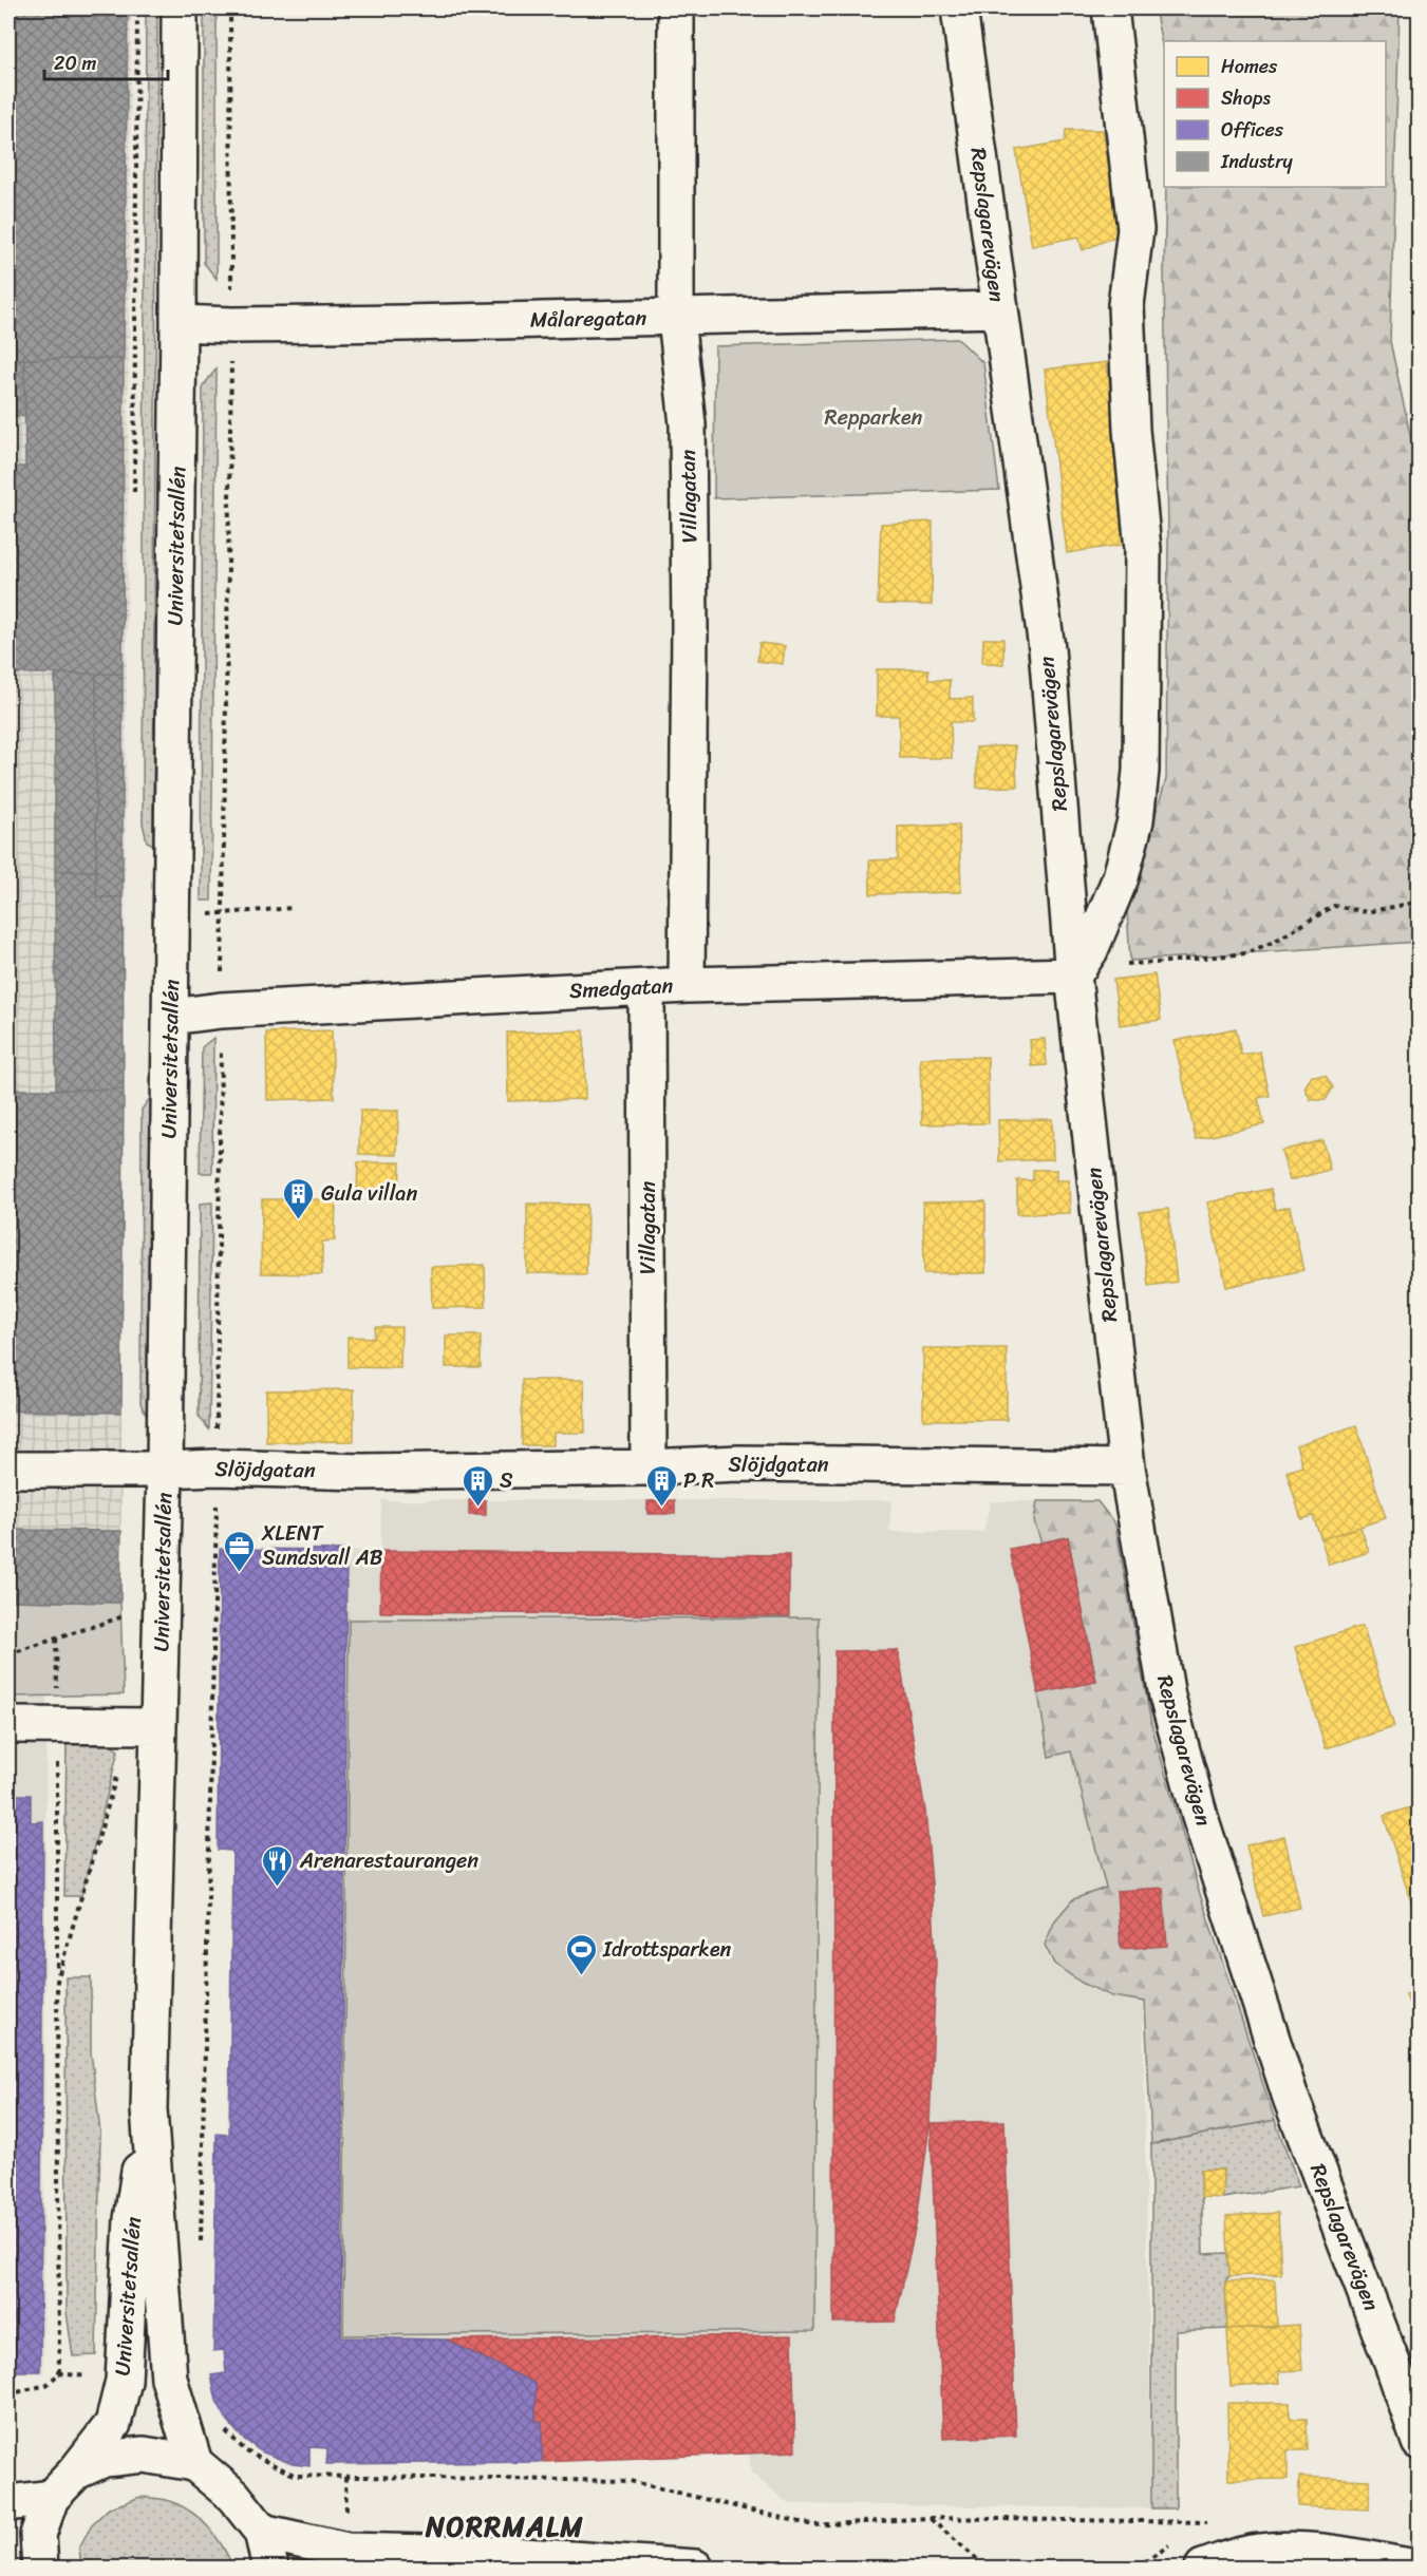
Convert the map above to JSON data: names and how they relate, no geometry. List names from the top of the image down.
{
  "streets": {
    "street": [
      "Repslagarevägen",
      "Målaregatan",
      "Villagatan",
      "Universitetsallén",
      "Smedgatan",
      "Slöjdgatan"
    ]
  },
  "crossings": [
    ["Repslagarevägen", "Målaregatan"],
    ["Repslagarevägen", "Smedgatan"],
    ["Repslagarevägen", "Slöjdgatan"],
    ["Målaregatan", "Villagatan"],
    ["Målaregatan", "Universitetsallén"],
    ["Villagatan", "Smedgatan"],
    ["Villagatan", "Slöjdgatan"],
    ["Universitetsallén", "Smedgatan"],
    ["Universitetsallén", "Slöjdgatan"]
  ],
  "districts": ["NORRMALM"],
  "parks": ["Repparken"],
  "places": {
    "building": ["Gula villan", "S", "P R"],
    "office": ["XLENT Sundsvall AB"],
    "restaurant": ["Arenarestaurangen"],
    "sports": ["Idrottsparken"]
  },
  "legend": [
    "Homes",
    "Shops",
    "Offices",
    "Industry"
  ],
  "scale_bar": "20 m"
}
